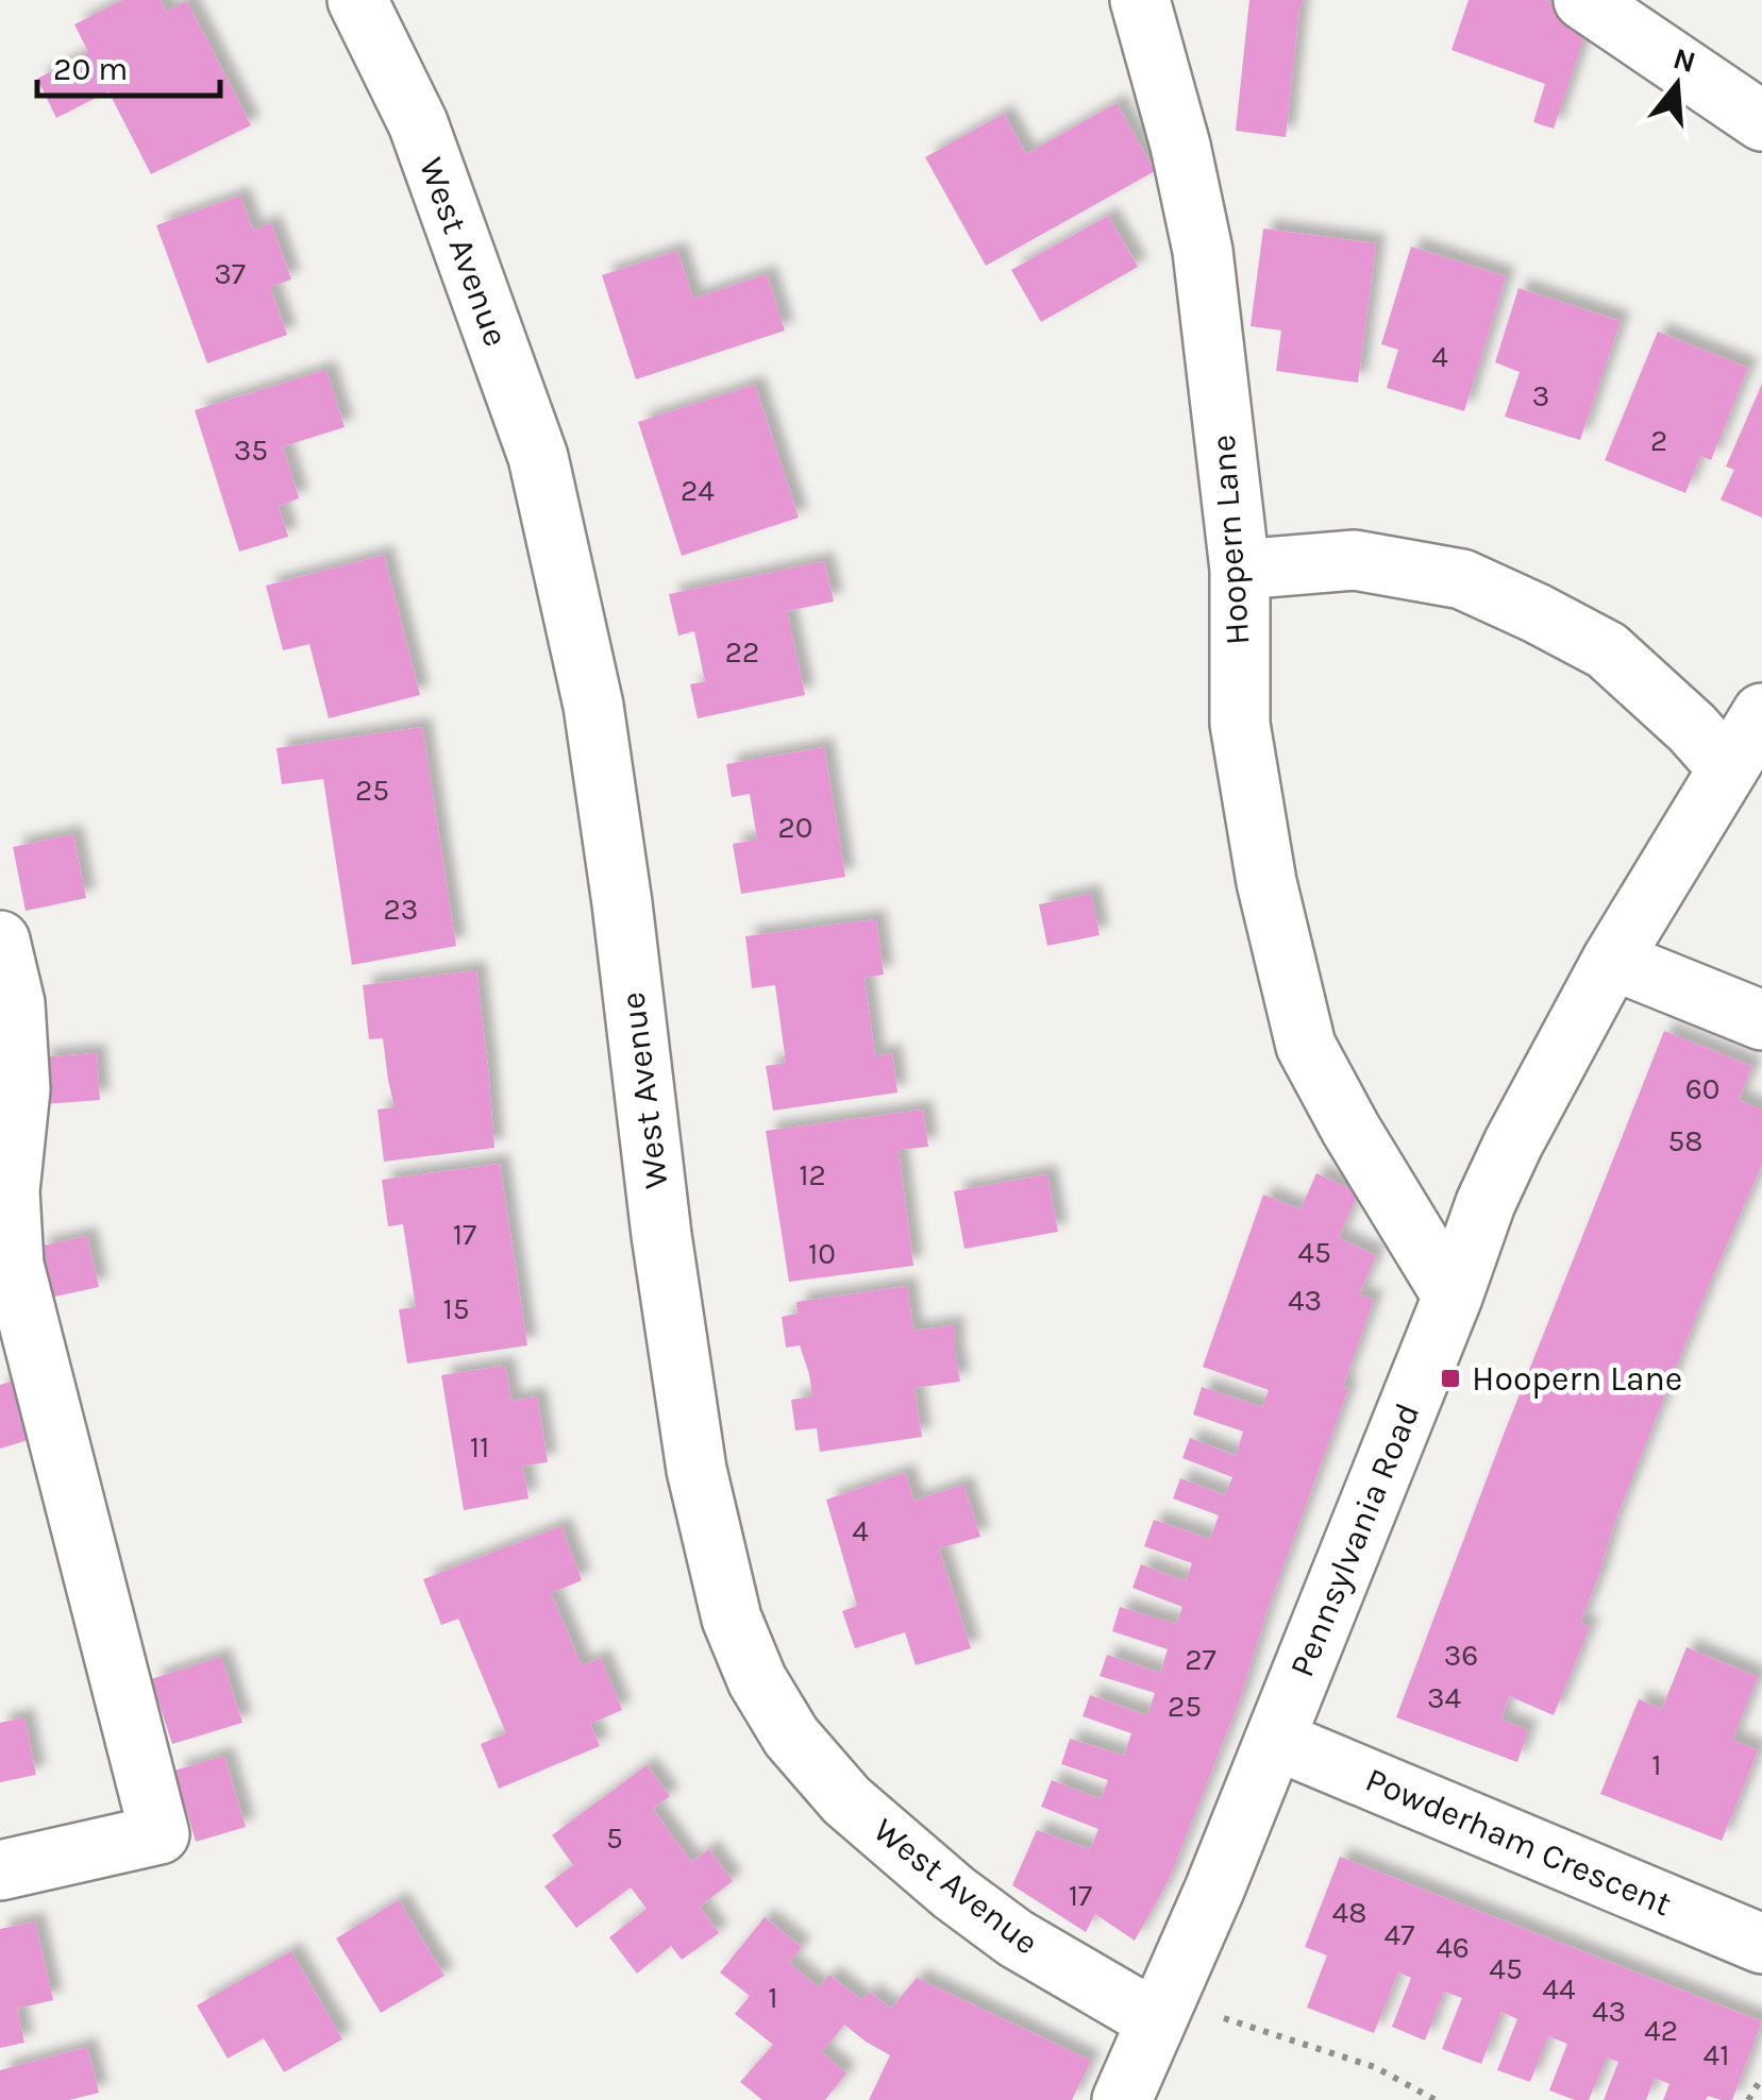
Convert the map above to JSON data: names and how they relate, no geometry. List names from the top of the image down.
{
  "streets": {
    "street": [
      "West Avenue",
      "Hoopern Lane",
      "Pennsylvania Road",
      "Powderham Crescent"
    ]
  },
  "crossings": [
    ["West Avenue", "Pennsylvania Road"],
    ["Hoopern Lane", "Pennsylvania Road"],
    ["Pennsylvania Road", "Powderham Crescent"]
  ],
  "places": {
    "transit": ["Hoopern Lane"]
  },
  "house_numbers": [
    "37",
    "4",
    "3",
    "2",
    "35",
    "24",
    "22",
    "25",
    "20",
    "23",
    "60",
    "58",
    "12",
    "17",
    "45",
    "10",
    "43",
    "15",
    "11",
    "4",
    "36",
    "27",
    "34",
    "25",
    "1",
    "5",
    "17",
    "48",
    "47",
    "46",
    "45",
    "44",
    "1",
    "43",
    "42",
    "41"
  ],
  "scale_bar": "20 m",
  "north": "top"
}
